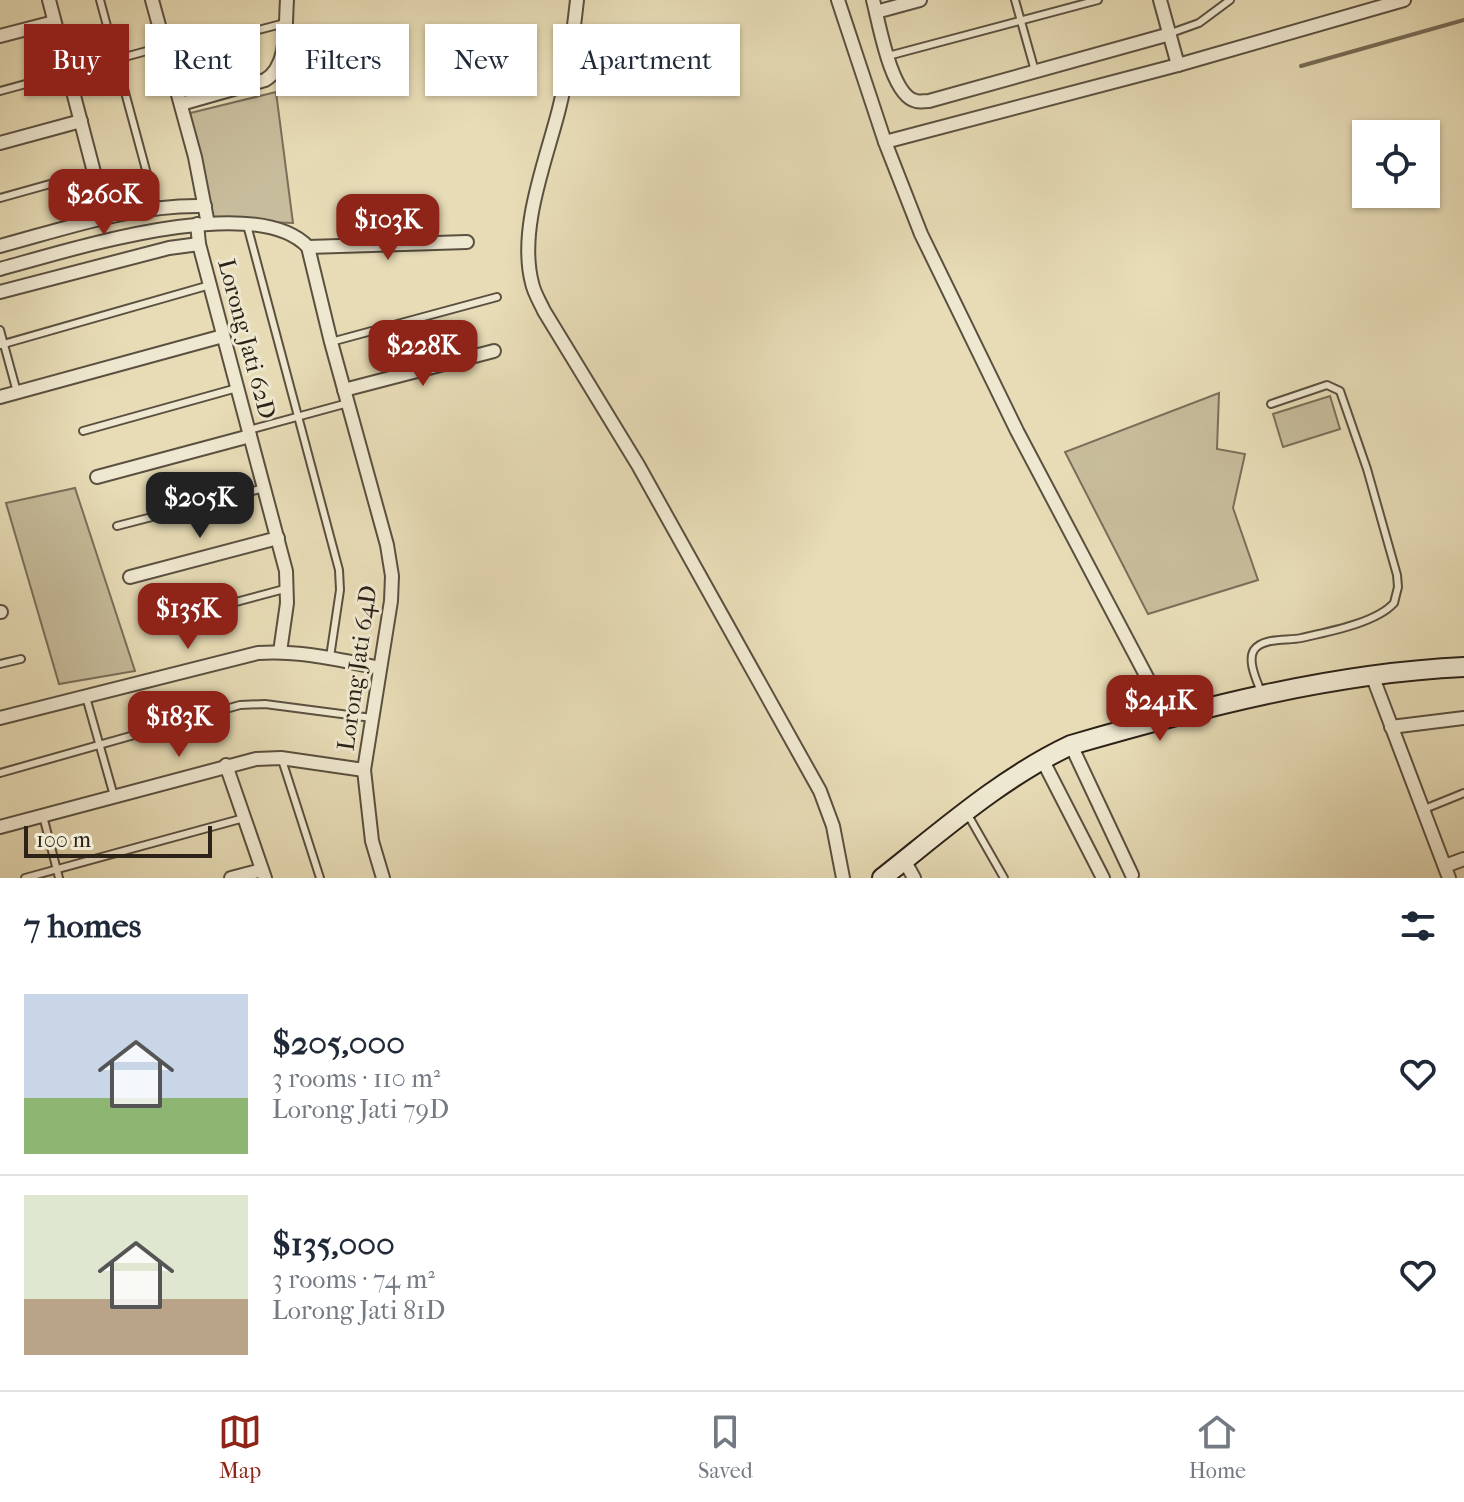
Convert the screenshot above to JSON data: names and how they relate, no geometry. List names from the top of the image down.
{
  "streets": {
    "street": ["Lorong Jati 62D", "Lorong Jati 64D"]
  },
  "scale_bar": "100 m",
  "page": {
    "chip": [
      "Buy",
      "Rent",
      "Filters",
      "New",
      "Apartment"
    ],
    "price": [
      "$260K",
      "$103K",
      "$228K",
      "$205K",
      "$135K",
      "$241K",
      "$183K"
    ],
    "scale": "100 m",
    "heading": "7 homes",
    "list": [
      {
        "name": "$205,000",
        "note": "3 rooms · 110 m² · Lorong Jati 79D"
      },
      {
        "name": "$135,000",
        "note": "3 rooms · 74 m² · Lorong Jati 81D"
      }
    ],
    "tabs": ["Map", "Saved", "Home"]
  }
}
